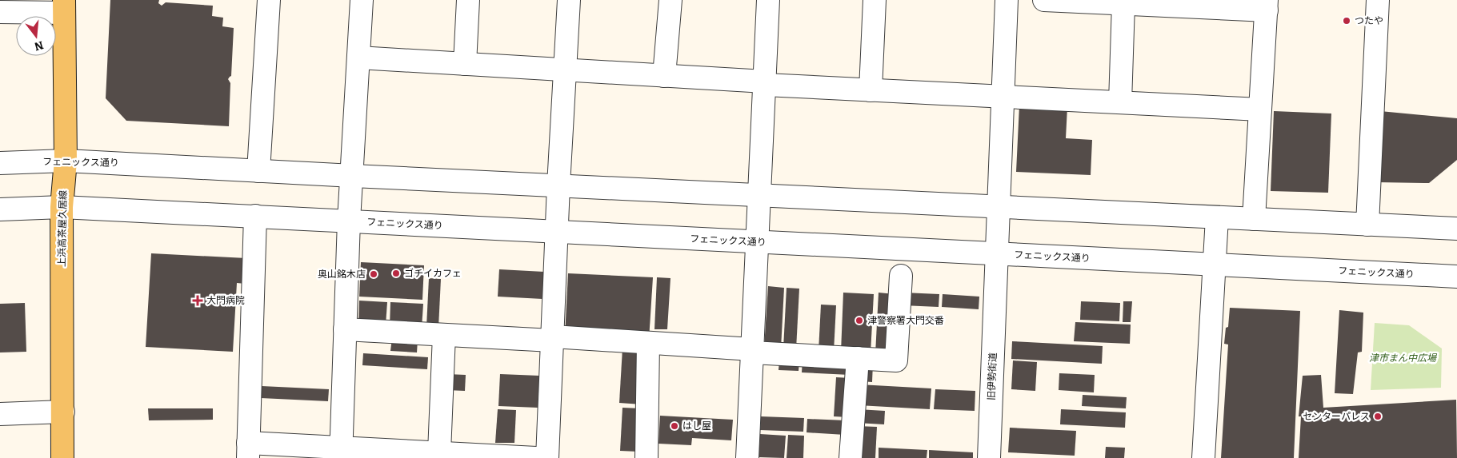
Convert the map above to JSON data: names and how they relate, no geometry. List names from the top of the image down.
{
  "streets": {
    "main road": ["上浜高茶屋久居線"],
    "street": ["フェニックス通り", "旧伊勢街道"]
  },
  "crossings": [
    ["フェニックス通り", "上浜高茶屋久居線"],
    ["フェニックス通り", "旧伊勢街道"]
  ],
  "parks": ["津市まん中広場"],
  "places": {
    "other": [
      "つたや",
      "ゴチイカフェ",
      "奥山銘木店",
      "津警察署大門交番",
      "センターパレス",
      "はし屋"
    ],
    "health": ["大門病院"]
  },
  "north": "bottom"
}
